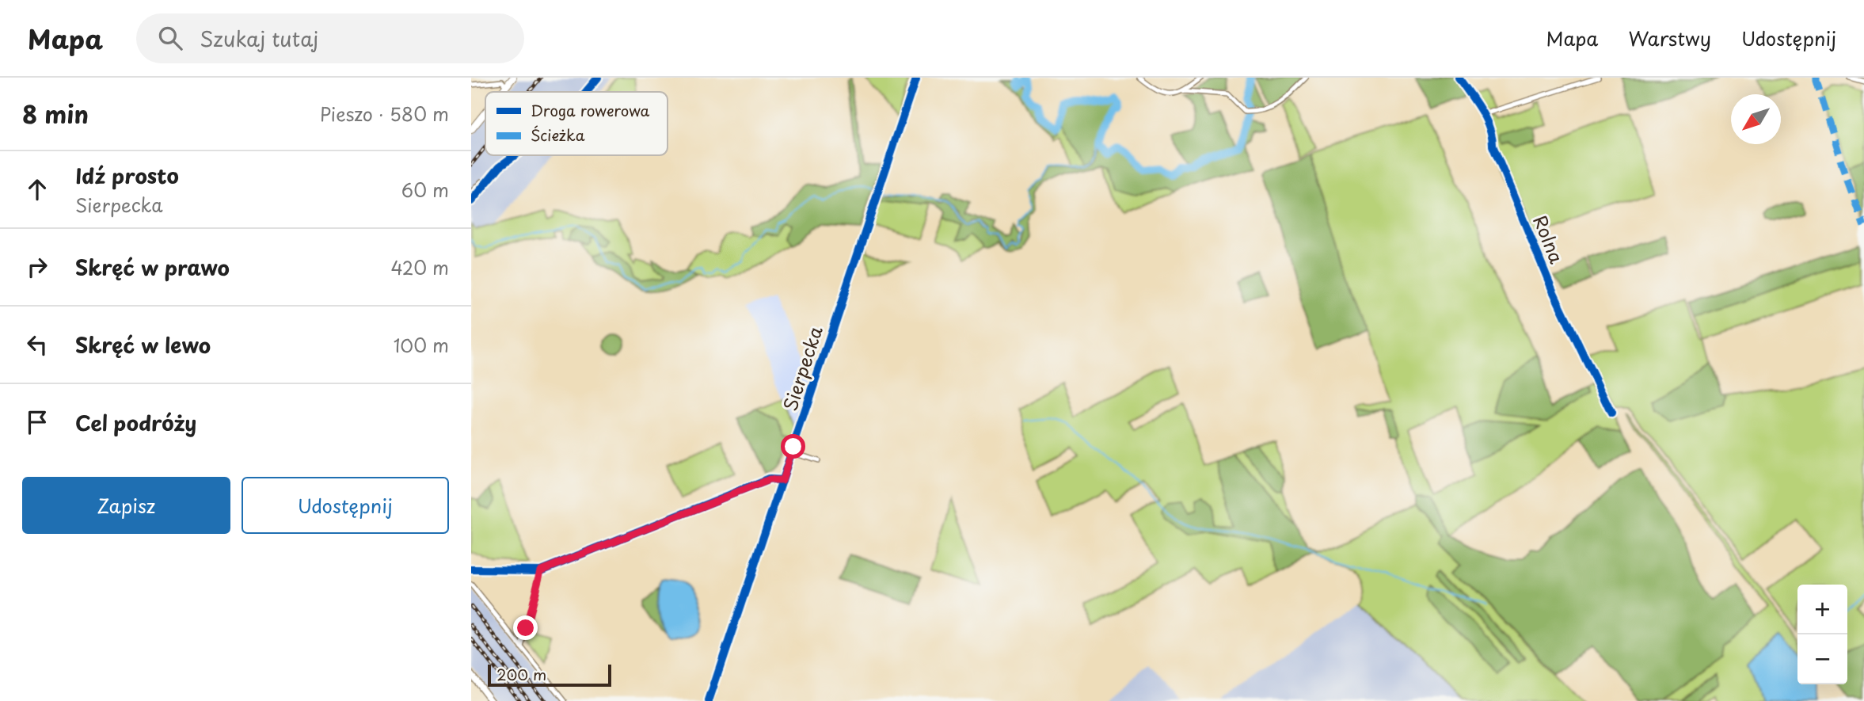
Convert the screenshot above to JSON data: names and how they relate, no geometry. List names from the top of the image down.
{
  "streets": {
    "street": ["Rolna", "Sierpecka"]
  },
  "legend": ["Droga rowerowa", "Ścieżka"],
  "scale_bar": "200 m",
  "north": "bottom left",
  "page": {
    "header": "Mapa",
    "search": "Szukaj tutaj",
    "nav": ["Mapa", "Warstwy", "Udostępnij"],
    "heading": ["8 min", "Pieszo · 580 m"],
    "list": [
      ["Idź prosto", "Sierpecka", "60 m"],
      ["Skręć w prawo", "420 m"],
      ["Skręć w lewo", "100 m"],
      "Cel podróży"
    ],
    "buttons": ["Zapisz", "Udostępnij"],
    "map_buttons": ["+", "−"],
    "scale": "200 m"
  }
}
